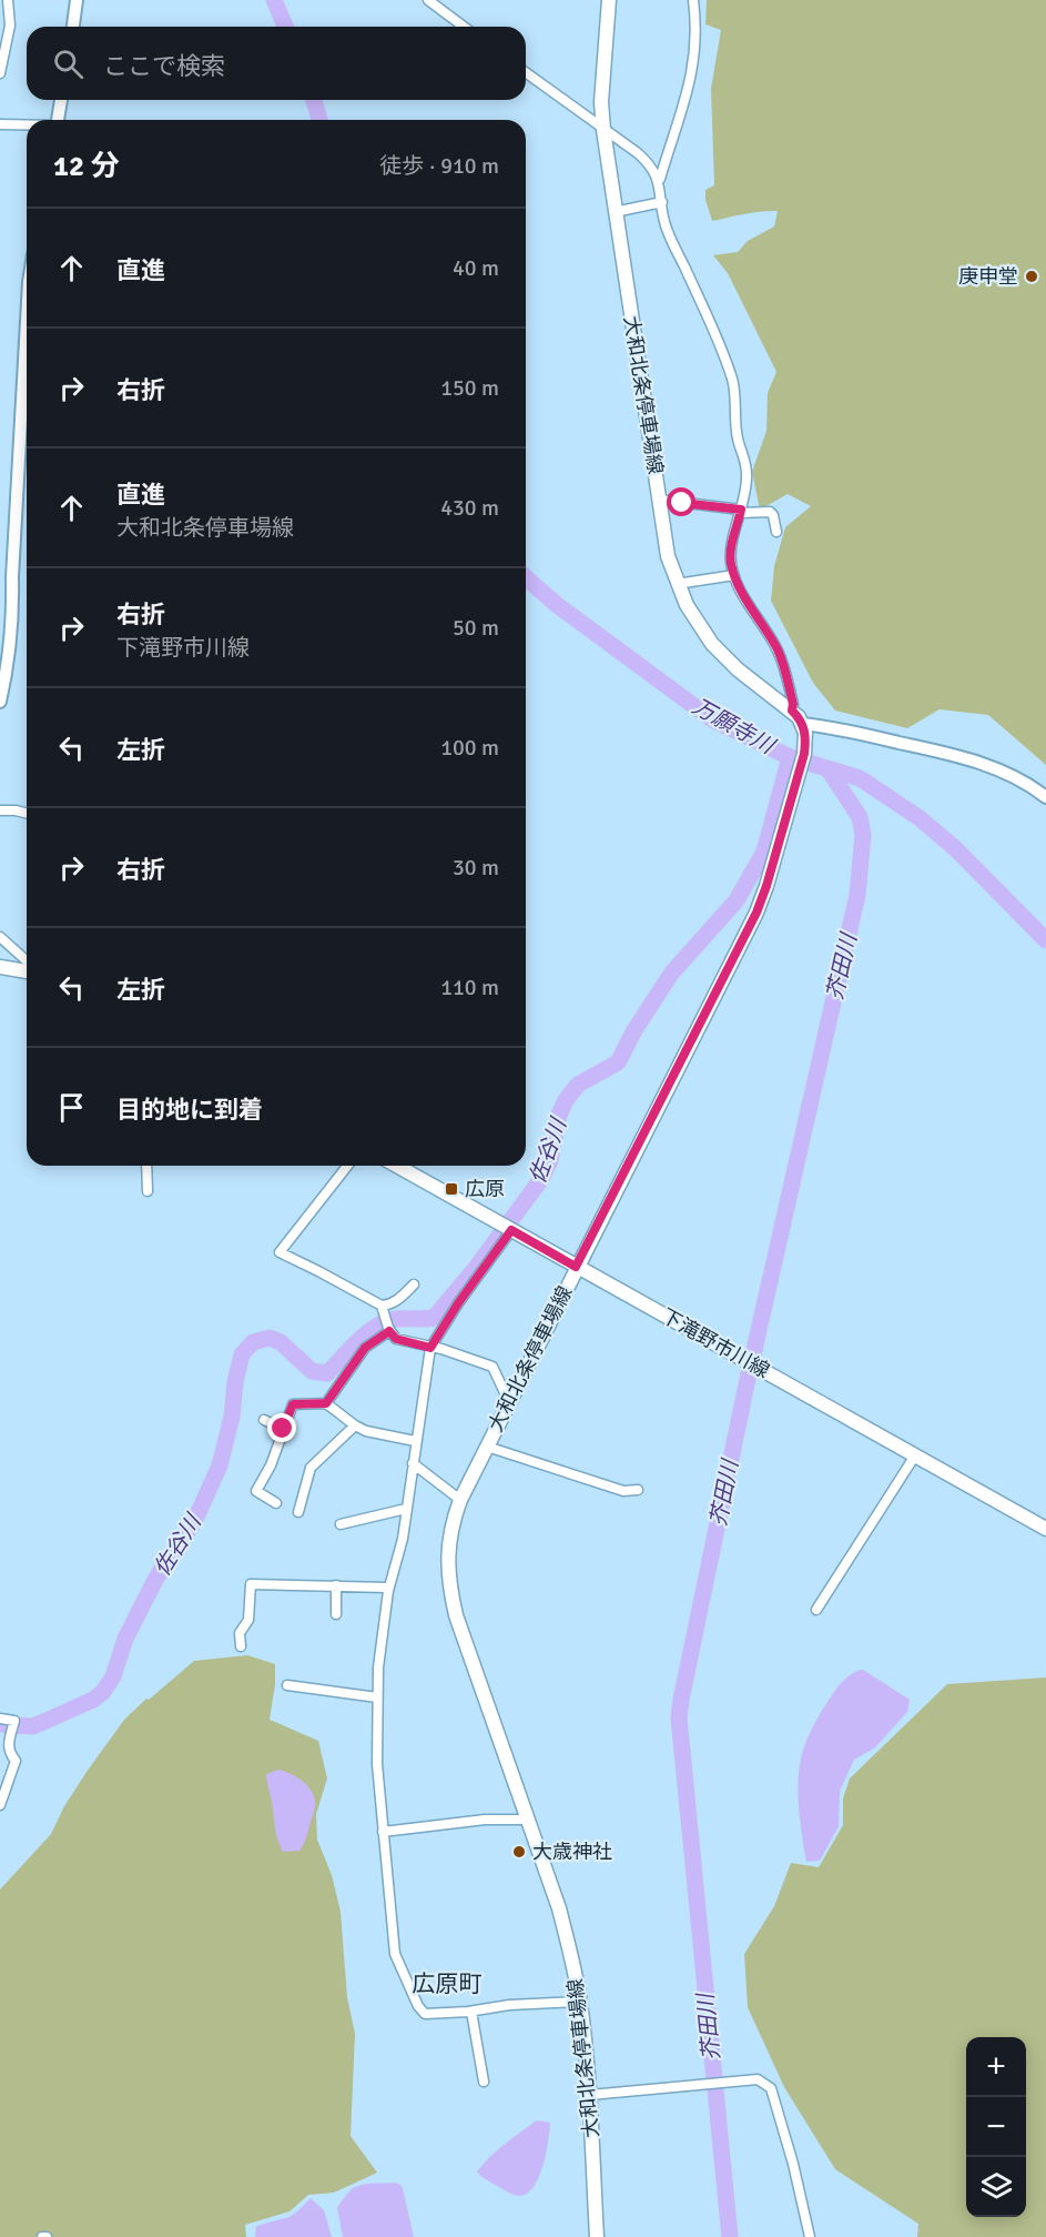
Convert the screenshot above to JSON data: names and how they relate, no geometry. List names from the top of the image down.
{
  "streets": {
    "main road": ["大和北条停車場線", "下滝野市川線"]
  },
  "crossings": [
    ["大和北条停車場線", "下滝野市川線"]
  ],
  "districts": ["広原町"],
  "water": ["万願寺川", "芥田川", "佐谷川"],
  "places": {
    "other": ["庚申堂", "大歳神社"],
    "transit": ["広原"]
  },
  "page": {
    "search": "ここで検索",
    "heading": ["12 分", "徒歩 · 910 m"],
    "list": [
      ["直進", "40 m"],
      ["右折", "150 m"],
      ["直進", "大和北条停車場線", "430 m"],
      ["右折", "下滝野市川線", "50 m"],
      ["左折", "100 m"],
      ["右折", "30 m"],
      ["左折", "110 m"],
      "目的地に到着"
    ],
    "map_buttons": ["+", "−"]
  }
}
